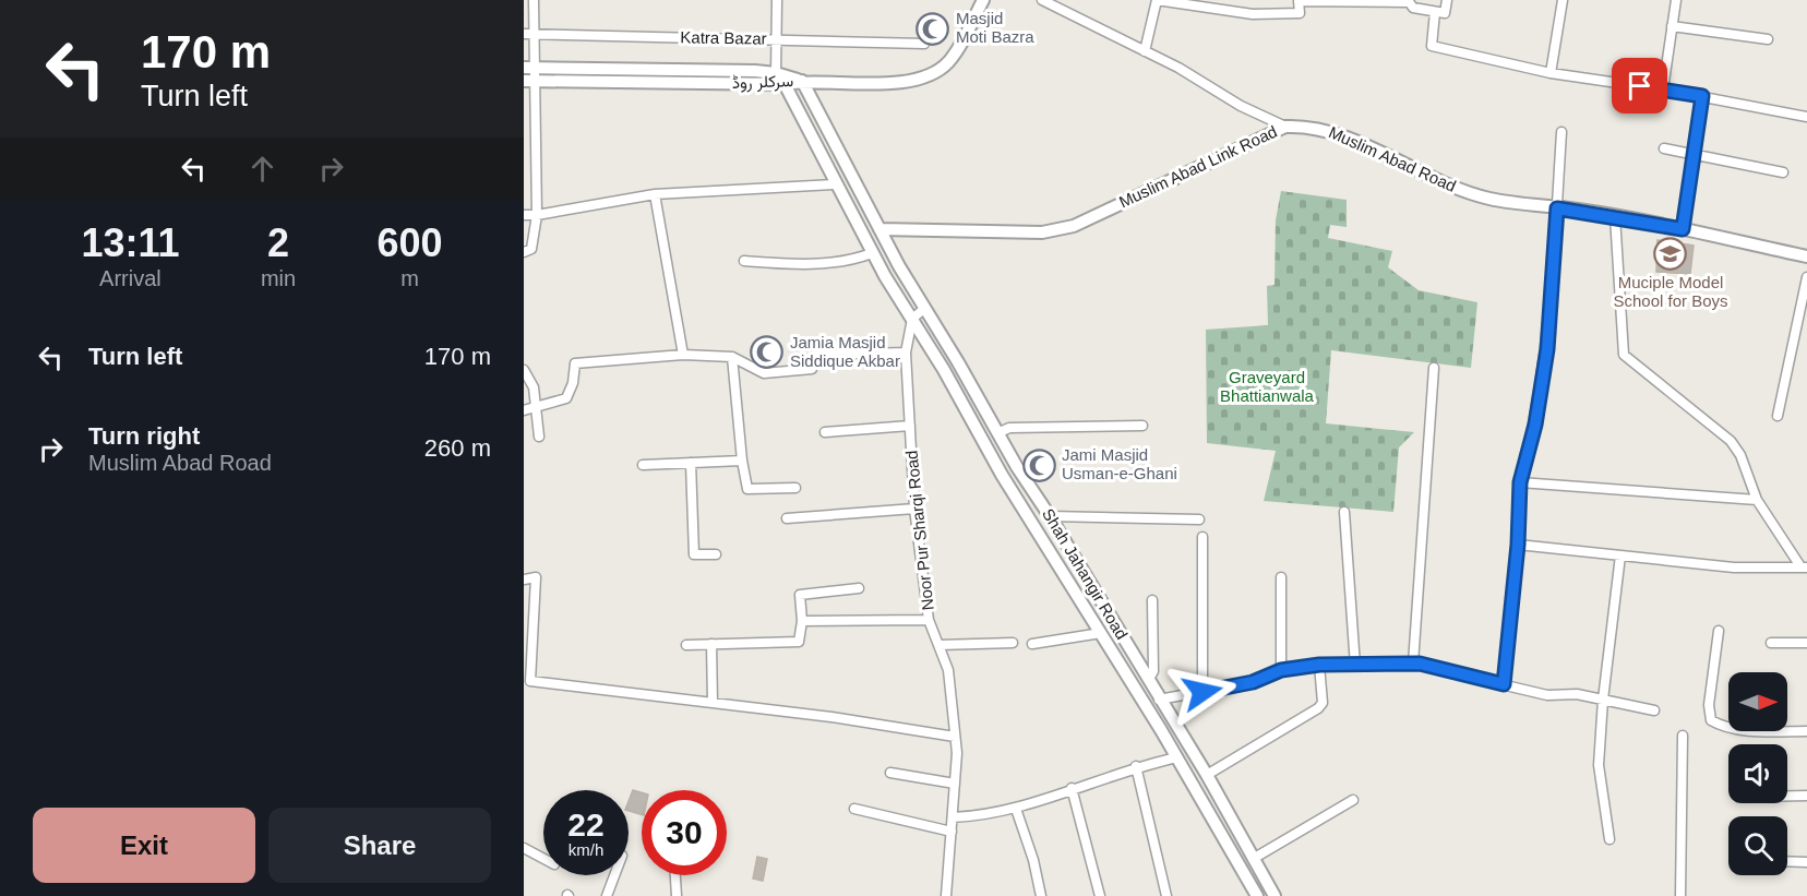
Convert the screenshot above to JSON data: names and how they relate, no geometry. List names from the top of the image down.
{
  "streets": {
    "street": [
      "Katra Bazar",
      "سرکلر روڈ",
      "Muslim Abad Road",
      "Muslim Abad Link Road",
      "Noor Pur Sharqi Road",
      "Shah Jahangir Road"
    ]
  },
  "crossings": [
    ["سرکلر روڈ", "Shah Jahangir Road"],
    ["Muslim Abad Road", "Muslim Abad Link Road"],
    ["Muslim Abad Link Road", "Shah Jahangir Road"],
    ["Noor Pur Sharqi Road", "Shah Jahangir Road"]
  ],
  "parks": ["Graveyard Bhattianwala"],
  "places": {
    "mosque": ["Masjid Moti Bazra", "Jamia Masjid Siddique Akbar", "Jami Masjid Usman-e-Ghani"],
    "school or university": ["Muciple Model School for Boys"]
  },
  "north": "right",
  "page": {
    "turn": ["170 m", "Turn left"],
    "eta": [
      "13:11",
      "Arrival",
      "2",
      "min",
      "600",
      "m"
    ],
    "list": [
      {
        "name": "Turn left",
        "value": "170 m"
      },
      {
        "name": "Turn right",
        "note": "Muslim Abad Road",
        "value": "260 m"
      }
    ],
    "speed": "22 km/h",
    "limit": "30",
    "buttons": ["Exit", "Share"]
  }
}
